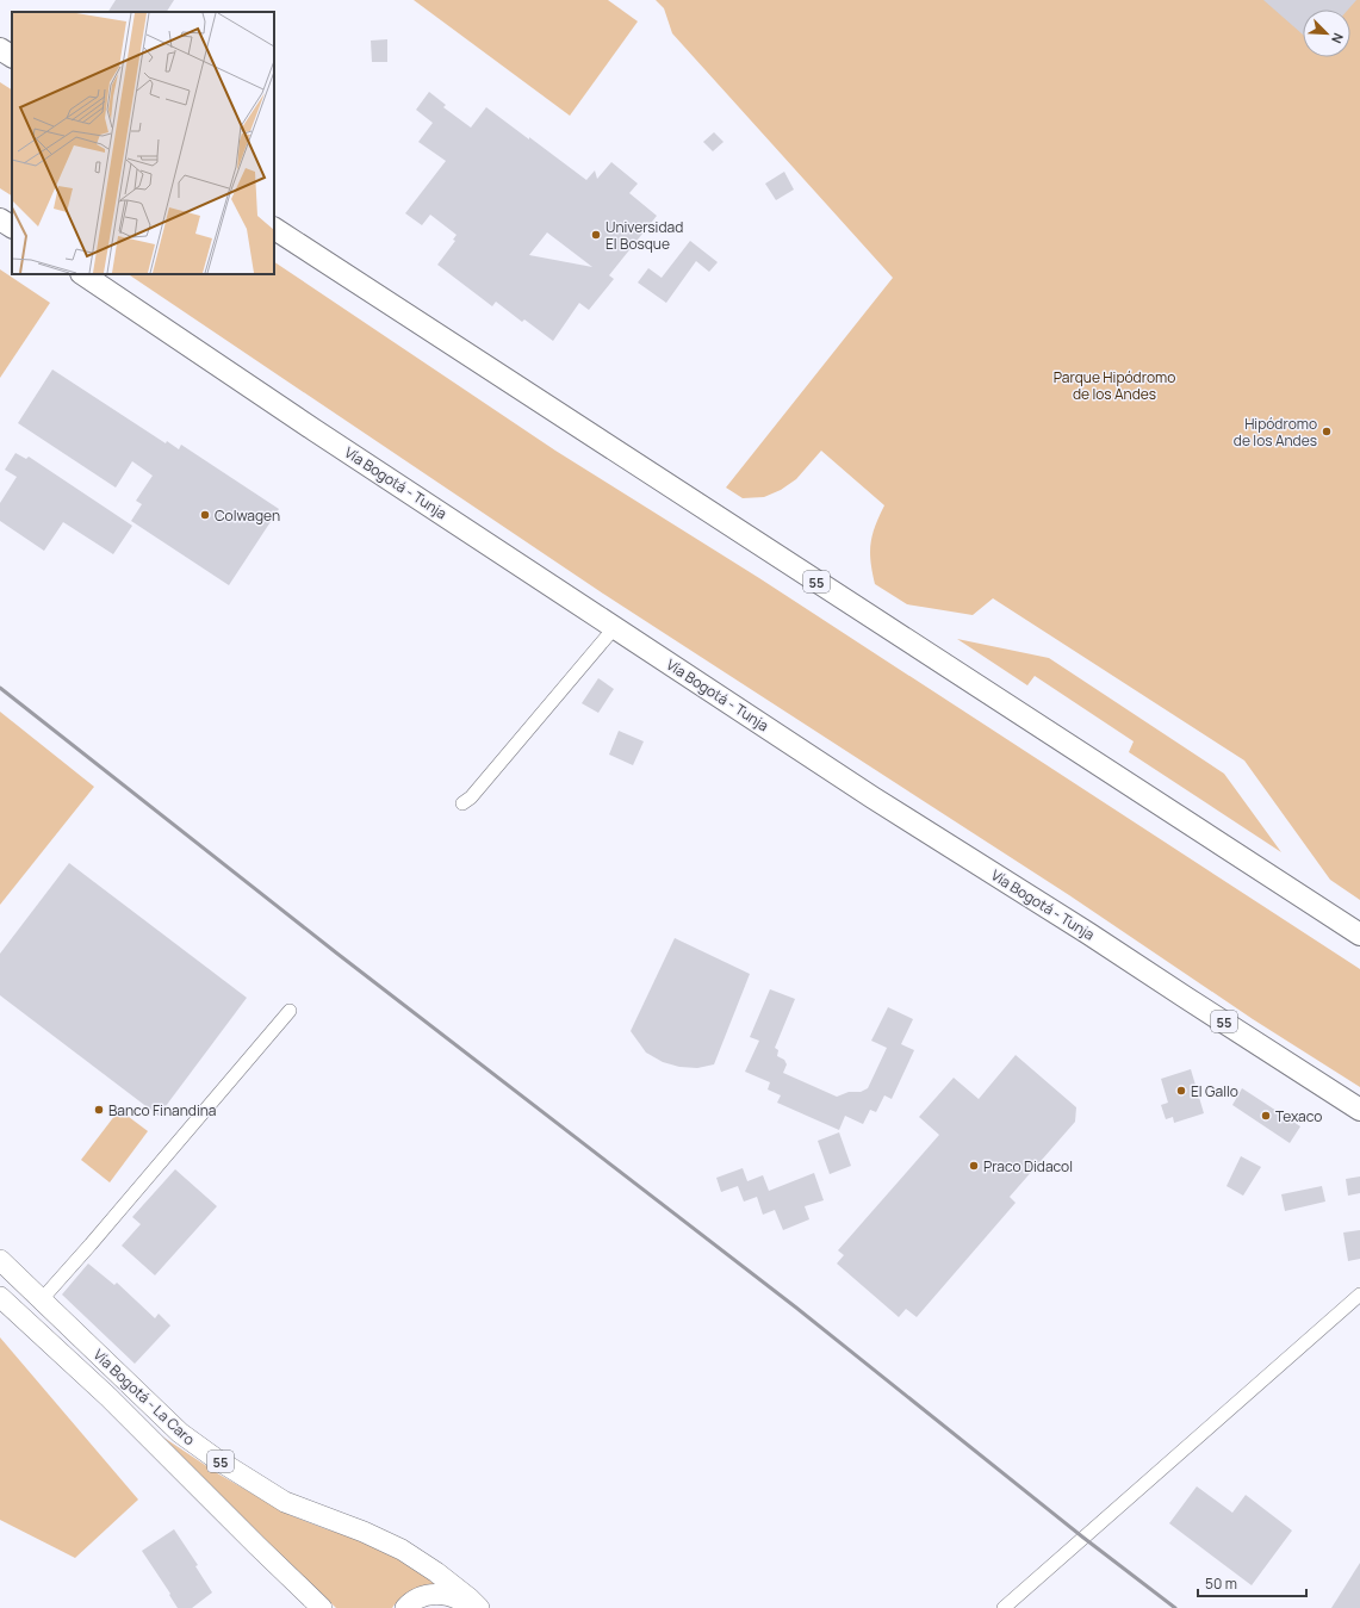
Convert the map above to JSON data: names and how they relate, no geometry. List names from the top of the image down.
{
  "streets": {
    "highway": ["Vía Bogotá - Tunja", "55"],
    "main road": ["Vía Bogotá - La Caro"]
  },
  "parks": ["Parque Hipódromo de los Andes"],
  "places": [
    "Universidad El Bosque",
    "Hipódromo de los Andes",
    "Colwagen",
    "El Gallo",
    "Banco Finandina",
    "Texaco",
    "Praco Didacol"
  ],
  "scale_bar": "50 m",
  "north": "bottom right"
}
